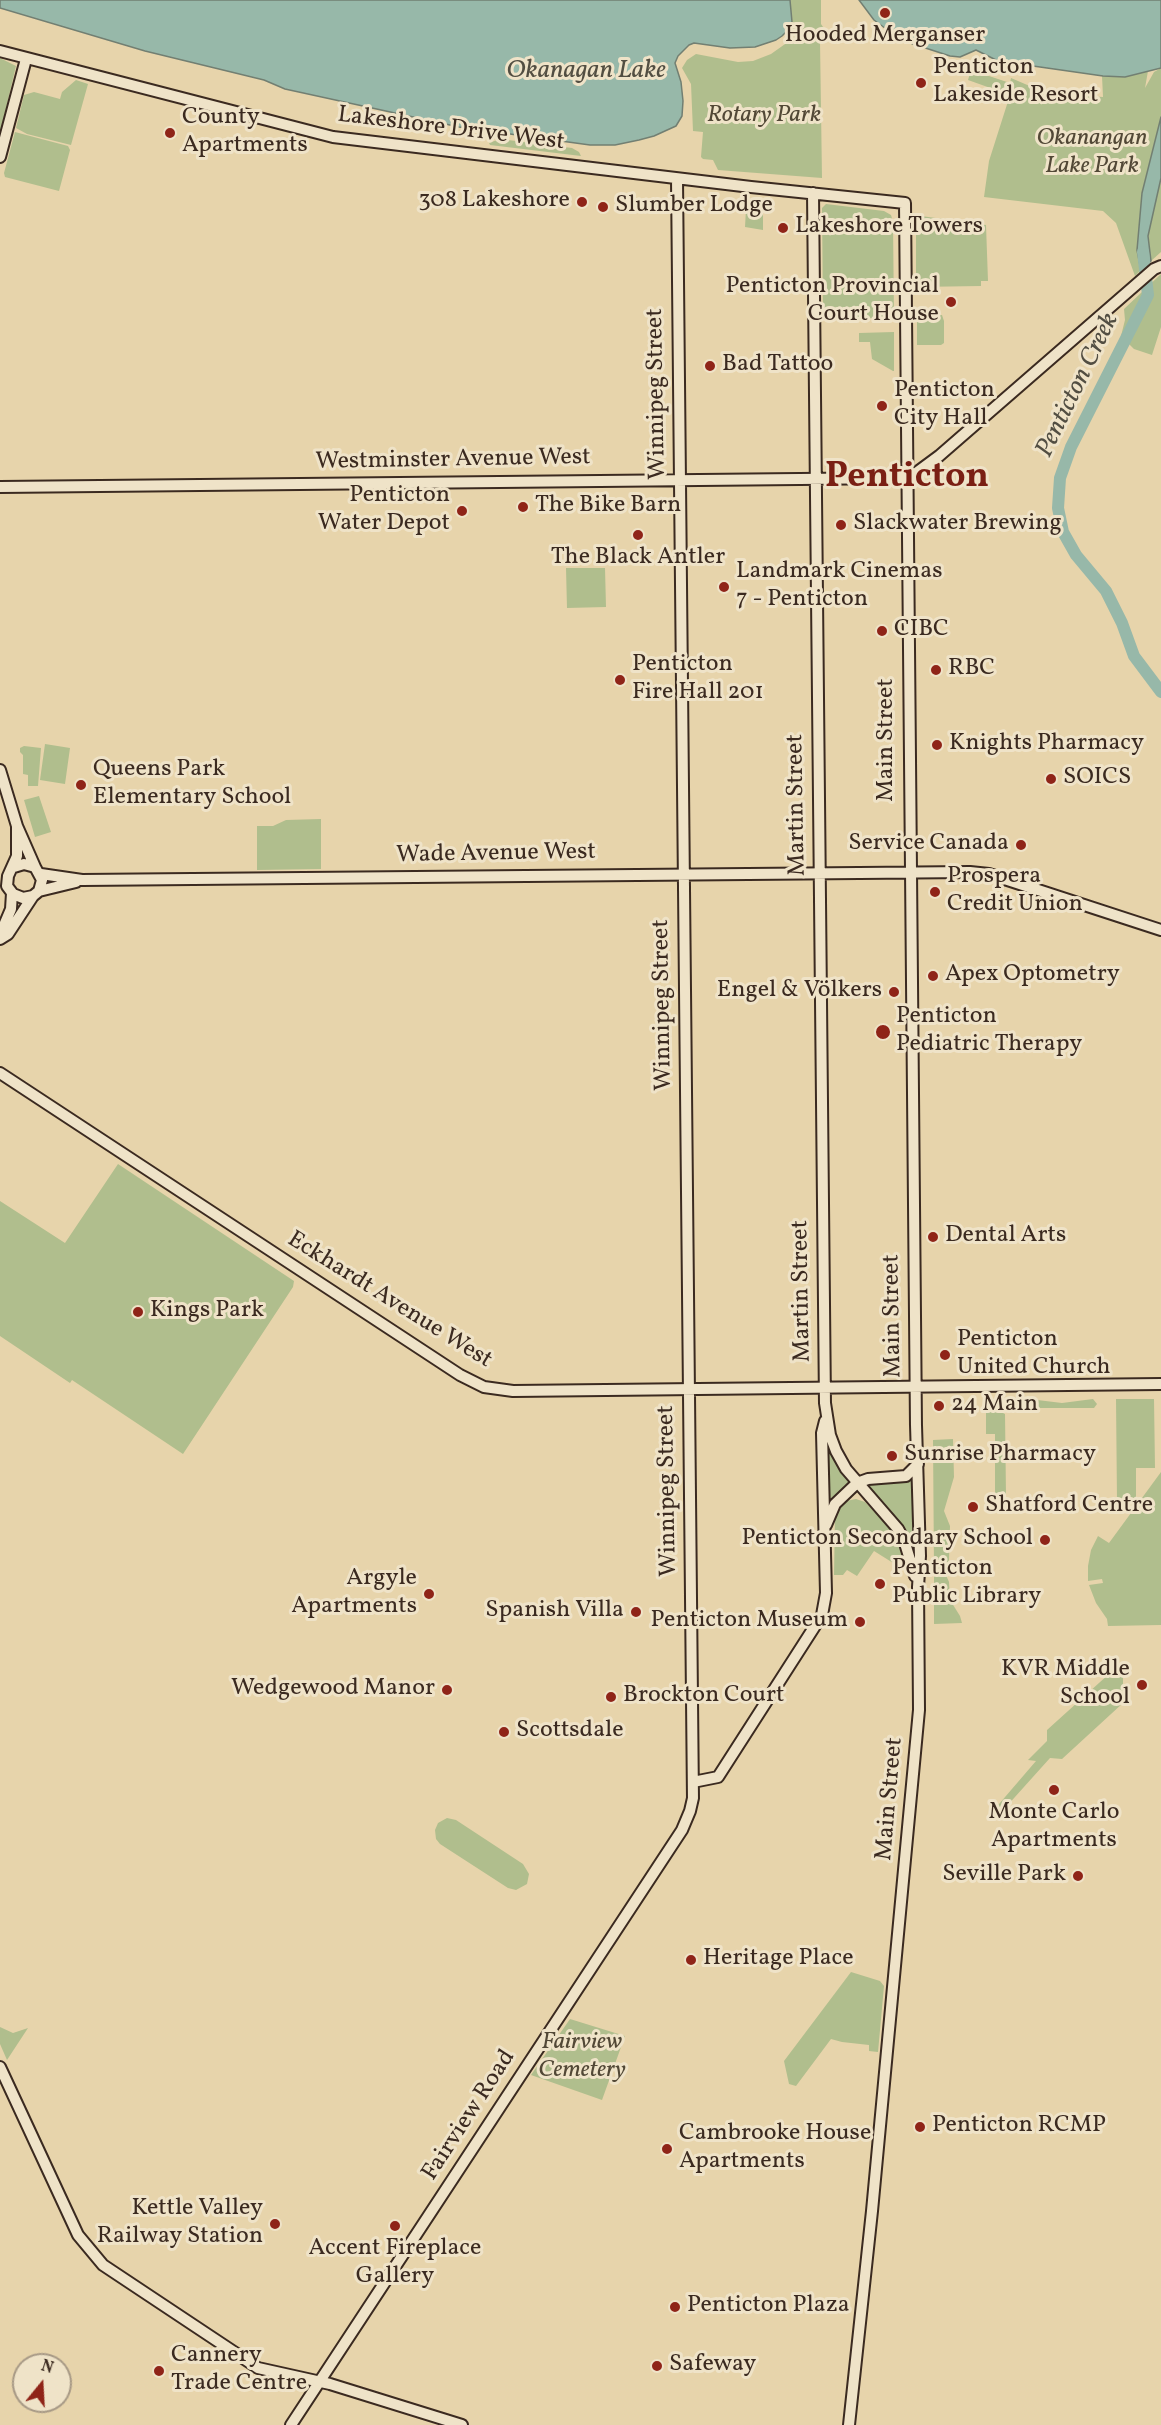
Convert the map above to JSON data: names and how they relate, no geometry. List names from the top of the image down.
{
  "streets": {
    "main road": [
      "Lakeshore Drive West",
      "Winnipeg Street",
      "Westminster Avenue West",
      "Main Street",
      "Martin Street",
      "Wade Avenue West",
      "Eckhardt Avenue West",
      "Fairview Road"
    ]
  },
  "crossings": [
    ["Lakeshore Drive West", "Winnipeg Street"],
    ["Lakeshore Drive West", "Main Street"],
    ["Lakeshore Drive West", "Martin Street"],
    ["Winnipeg Street", "Westminster Avenue West"],
    ["Winnipeg Street", "Wade Avenue West"],
    ["Winnipeg Street", "Eckhardt Avenue West"],
    ["Winnipeg Street", "Fairview Road"],
    ["Westminster Avenue West", "Main Street"],
    ["Westminster Avenue West", "Martin Street"],
    ["Main Street", "Martin Street"],
    ["Main Street", "Wade Avenue West"],
    ["Main Street", "Eckhardt Avenue West"],
    ["Martin Street", "Wade Avenue West"],
    ["Martin Street", "Eckhardt Avenue West"]
  ],
  "districts": ["Penticton"],
  "water": ["Okanagan Lake", "Penticton Creek"],
  "parks": ["Rotary Park", "Okanangan Lake Park", "Fairview Cemetery"],
  "places": [
    "Hooded Merganser",
    "Penticton Lakeside Resort",
    "County Apartments",
    "308 Lakeshore",
    "Slumber Lodge",
    "Lakeshore Towers",
    "Penticton Provincial Court House",
    "Bad Tattoo",
    "Penticton City Hall",
    "The Bike Barn",
    "Penticton Water Depot",
    "Slackwater Brewing",
    "The Black Antler",
    "Landmark Cinemas 7 - Penticton",
    "CIBC",
    "RBC",
    "Penticton Fire Hall 201",
    "Knights Pharmacy",
    "SOICS",
    "Queens Park Elementary School",
    "Service Canada",
    "Prospera Credit Union",
    "Apex Optometry",
    "Engel & Völkers",
    "Penticton Pediatric Therapy",
    "Dental Arts",
    "Kings Park",
    "Penticton United Church",
    "24 Main",
    "Sunrise Pharmacy",
    "Shatford Centre",
    "Penticton Secondary School",
    "Penticton Public Library",
    "Argyle Apartments",
    "Spanish Villa",
    "Penticton Museum",
    "KVR Middle School",
    "Wedgewood Manor",
    "Brockton Court",
    "Scottsdale",
    "Monte Carlo Apartments",
    "Seville Park",
    "Heritage Place",
    "Penticton RCMP",
    "Cambrooke House Apartments",
    "Kettle Valley Railway Station",
    "Accent Fireplace Gallery",
    "Penticton Plaza",
    "Safeway",
    "Cannery Trade Centre"
  ],
  "north": "top"
}
